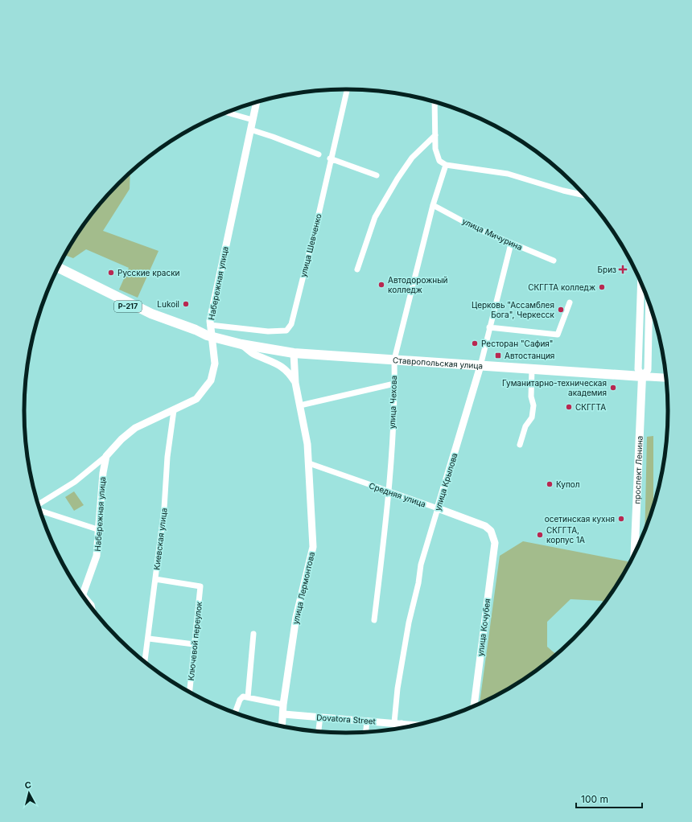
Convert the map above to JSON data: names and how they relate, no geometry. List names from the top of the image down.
{
  "streets": {
    "highway": ["Р-217", "Ставропольская улица"],
    "main road": ["проспект Ленина"],
    "street": [
      "улица Мичурина",
      "улица Шевченко",
      "Набережная улица",
      "улица Чехова",
      "улица Крылова",
      "Средняя улица",
      "Киевская улица",
      "улица Лермонтова",
      "улица Кочубея",
      "Ключевой переулок",
      "Dovatora Street"
    ]
  },
  "crossings": [
    ["улица Мичурина", "улица Чехова"],
    ["улица Мичурина", "улица Крылова"],
    ["улица Шевченко", "Набережная улица"],
    ["Набережная улица", "Р-217"],
    ["Набережная улица", "Ставропольская улица"],
    ["Набережная улица", "Киевская улица"],
    ["Р-217", "Ставропольская улица"],
    ["Ставропольская улица", "улица Чехова"],
    ["Ставропольская улица", "проспект Ленина"],
    ["Ставропольская улица", "улица Крылова"],
    ["Ставропольская улица", "улица Лермонтова"],
    ["улица Чехова", "Средняя улица"],
    ["улица Крылова", "Средняя улица"],
    ["улица Крылова", "Dovatora Street"],
    ["Средняя улица", "улица Лермонтова"],
    ["Средняя улица", "улица Кочубея"],
    ["Киевская улица", "Ключевой переулок"],
    ["улица Лермонтова", "Dovatora Street"]
  ],
  "places": {
    "health": ["Бриз"],
    "other": [
      "Русские краски",
      "Автодорожный колледж",
      "СКГГТА колледж",
      "Lukoil",
      "Церковь \"Ассамблея Бога\", Черкесск",
      "Ресторан \"Сафия\"",
      "Гуманитарно-техническая академия",
      "СКГГТА",
      "Купол",
      "осетинская кухня",
      "СКГГТА, корпус 1А"
    ],
    "transit": ["Автостанция"]
  },
  "scale_bar": "100 m",
  "north": "top"
}
